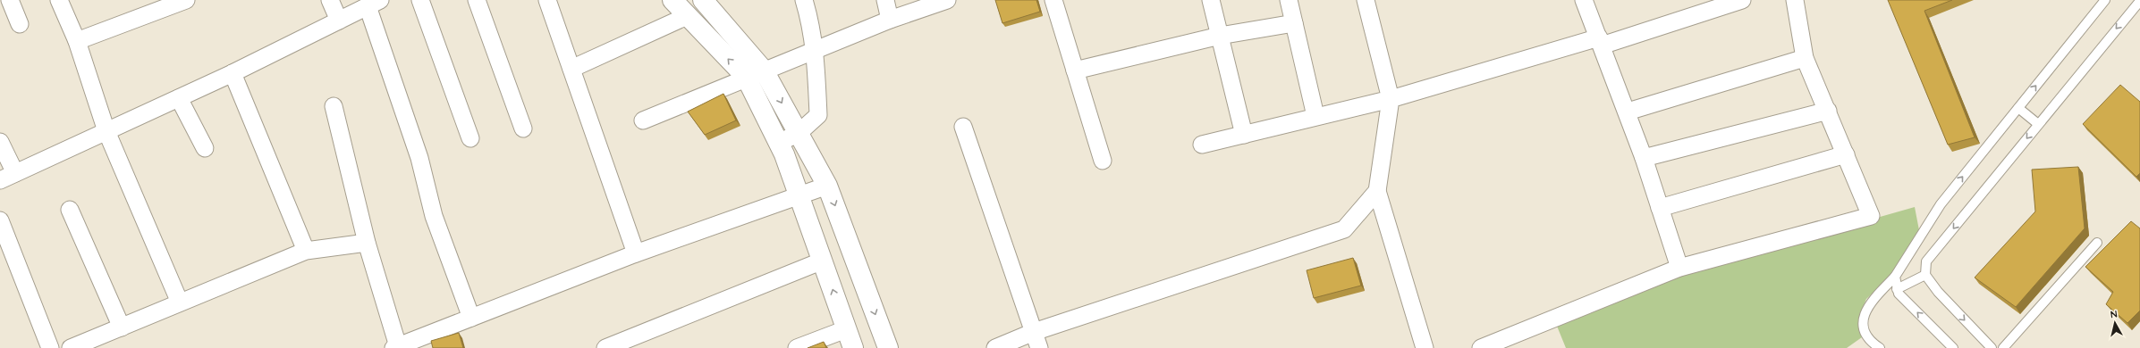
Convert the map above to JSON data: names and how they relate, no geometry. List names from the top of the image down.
{
  "north": "top"
}
